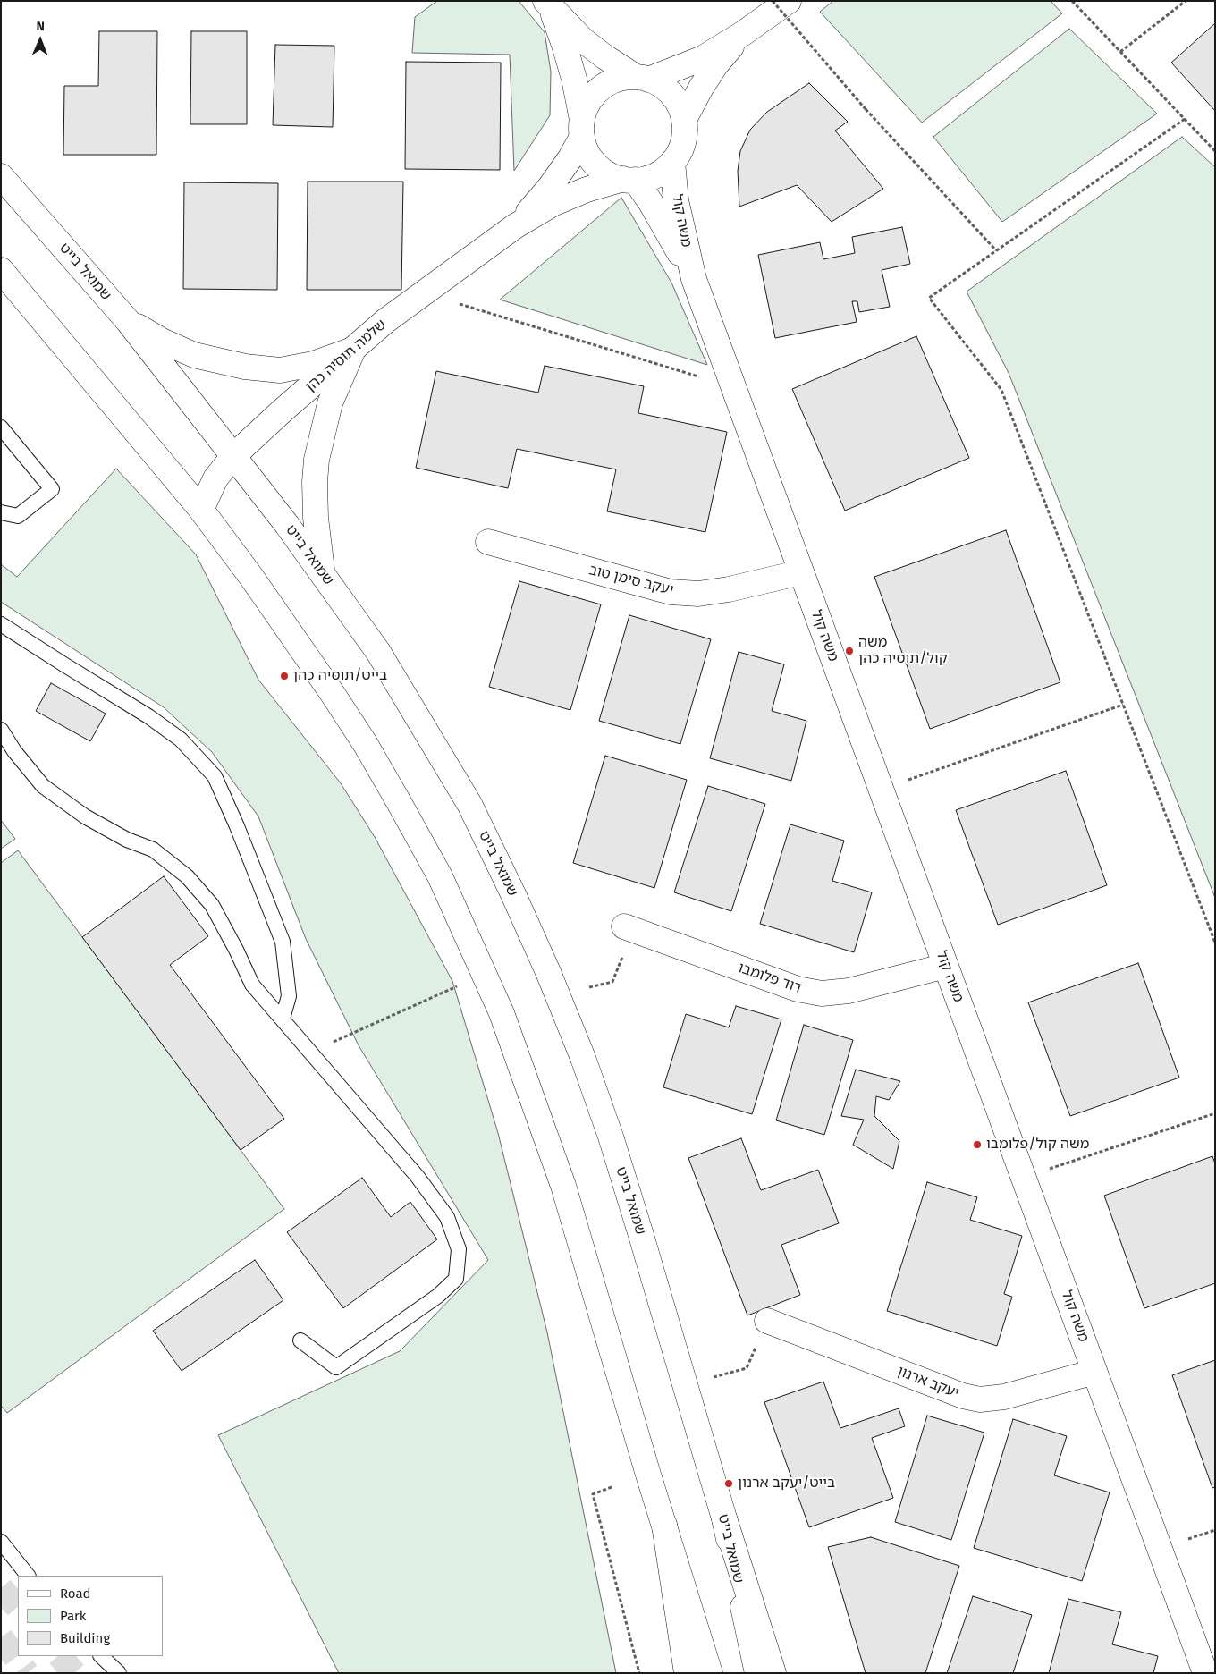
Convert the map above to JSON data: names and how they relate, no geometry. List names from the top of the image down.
{
  "streets": {
    "main road": [
      "משה קול",
      "שמואל בייט",
      "שלמה תוסיה כהן",
      "יעקב סימן טוב",
      "דוד פלומבו",
      "יעקב ארנון"
    ]
  },
  "crossings": [
    ["משה קול", "שלמה תוסיה כהן"],
    ["משה קול", "יעקב סימן טוב"],
    ["משה קול", "דוד פלומבו"],
    ["משה קול", "יעקב ארנון"],
    ["שמואל בייט", "שלמה תוסיה כהן"]
  ],
  "places": [
    "משה קול/תוסיה כהן",
    "בייט/תוסיה כהן",
    "משה קול/פלומבו",
    "בייט/יעקב ארנון"
  ],
  "legend": ["Road", "Park", "Building"],
  "north": "top"
}
